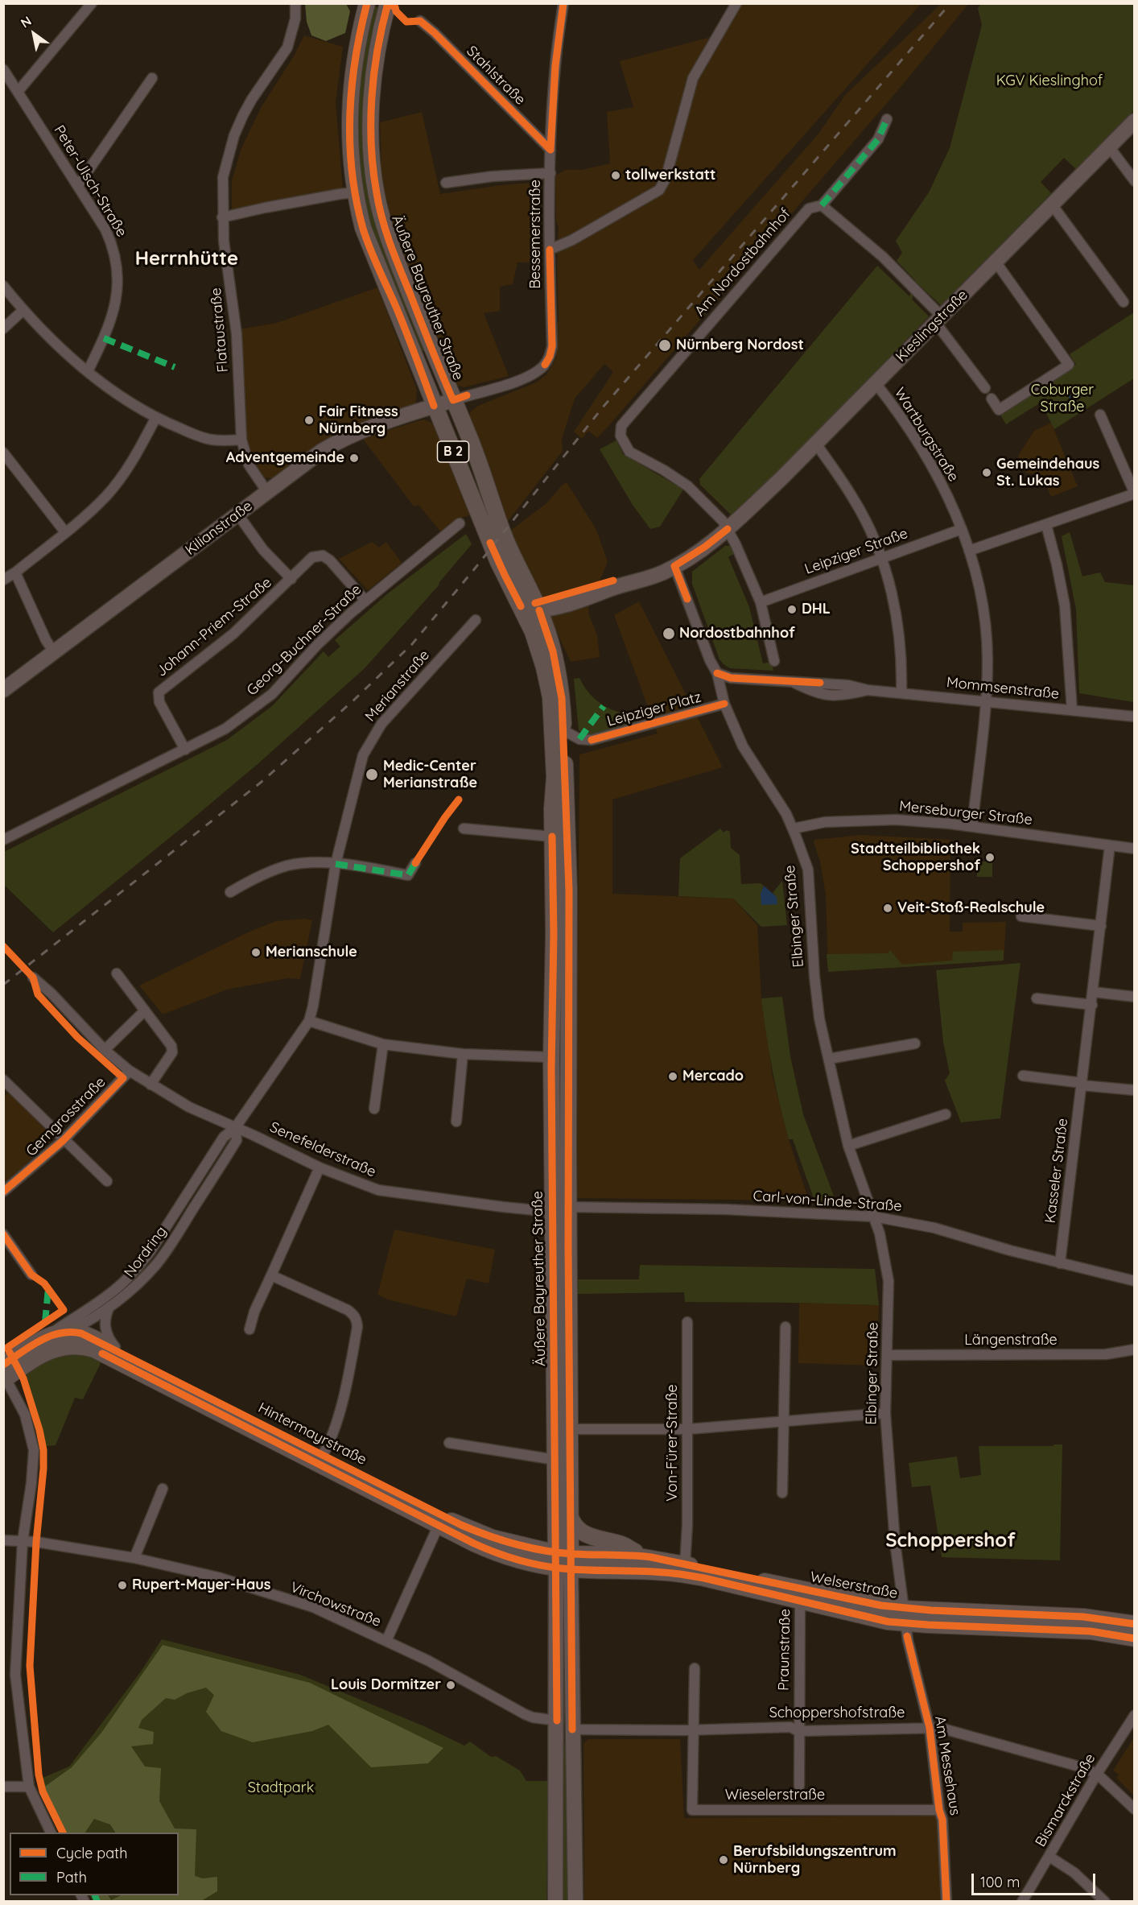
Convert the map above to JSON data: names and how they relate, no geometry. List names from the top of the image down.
{
  "streets": {
    "main road": [
      "Äußere Bayreuther Straße",
      "Kieslingstraße",
      "B 2",
      "Kilianstraße",
      "Nordring",
      "Hintermayrstraße",
      "Welserstraße"
    ],
    "street": [
      "Stahlstraße",
      "Peter-Ulsch-Straße",
      "Bessemerstraße",
      "Am Nordostbahnhof",
      "Flataustraße",
      "Wartburgstraße",
      "Leipziger Straße",
      "Johann-Priem-Straße",
      "Georg-Buchner-Straße",
      "Merianstraße",
      "Mommsenstraße",
      "Leipziger Platz",
      "Merseburger Straße",
      "Elbinger Straße",
      "Gerngrosstraße",
      "Senefelderstraße",
      "Kasseler Straße",
      "Carl-von-Linde-Straße",
      "Längenstraße",
      "Von-Fürer-Straße",
      "Virchowstraße",
      "Praunstraße",
      "Schoppershofstraße",
      "Am Messehaus",
      "Wieselerstraße",
      "Bismarckstraße"
    ]
  },
  "crossings": [
    ["Stahlstraße", "Bessemerstraße"],
    ["Bessemerstraße", "Äußere Bayreuther Straße"],
    ["Bessemerstraße", "Kilianstraße"],
    ["Am Nordostbahnhof", "Kieslingstraße"],
    ["Äußere Bayreuther Straße", "Kilianstraße"],
    ["Äußere Bayreuther Straße", "Leipziger Platz"],
    ["Äußere Bayreuther Straße", "Senefelderstraße"],
    ["Äußere Bayreuther Straße", "Carl-von-Linde-Straße"],
    ["Äußere Bayreuther Straße", "Hintermayrstraße"],
    ["Äußere Bayreuther Straße", "Welserstraße"],
    ["Äußere Bayreuther Straße", "Virchowstraße"],
    ["Äußere Bayreuther Straße", "Schoppershofstraße"],
    ["Kieslingstraße", "Wartburgstraße"],
    ["Flataustraße", "Kilianstraße"],
    ["Wartburgstraße", "Leipziger Straße"],
    ["Wartburgstraße", "Mommsenstraße"],
    ["Wartburgstraße", "Merseburger Straße"],
    ["Johann-Priem-Straße", "Georg-Buchner-Straße"],
    ["Merianstraße", "Nordring"],
    ["Mommsenstraße", "Leipziger Platz"],
    ["Leipziger Platz", "Elbinger Straße"],
    ["Merseburger Straße", "Elbinger Straße"],
    ["Merseburger Straße", "Kasseler Straße"],
    ["Elbinger Straße", "Carl-von-Linde-Straße"],
    ["Elbinger Straße", "Längenstraße"],
    ["Elbinger Straße", "Welserstraße"],
    ["Elbinger Straße", "Am Messehaus"],
    ["Gerngrosstraße", "Senefelderstraße"],
    ["Senefelderstraße", "Nordring"],
    ["Kasseler Straße", "Carl-von-Linde-Straße"],
    ["Nordring", "Hintermayrstraße"],
    ["Hintermayrstraße", "Welserstraße"],
    ["Hintermayrstraße", "Virchowstraße"],
    ["Von-Fürer-Straße", "Welserstraße"],
    ["Welserstraße", "Praunstraße"],
    ["Welserstraße", "Am Messehaus"],
    ["Praunstraße", "Schoppershofstraße"],
    ["Schoppershofstraße", "Am Messehaus"],
    ["Schoppershofstraße", "Wieselerstraße"],
    ["Schoppershofstraße", "Bismarckstraße"],
    ["Am Messehaus", "Wieselerstraße"]
  ],
  "districts": ["Herrnhütte", "Schoppershof"],
  "parks": ["KGV Kieslinghof", "Coburger Straße", "Stadtpark"],
  "places": [
    "tollwerkstatt",
    "Nürnberg Nordost",
    "Fair Fitness Nürnberg",
    "Adventgemeinde",
    "Gemeindehaus St. Lukas",
    "DHL",
    "Nordostbahnhof",
    "Medic-Center Merianstraße",
    "Stadtteilbibliothek Schoppershof",
    "Veit-Stoß-Realschule",
    "Merianschule",
    "Mercado",
    "Rupert-Mayer-Haus",
    "Louis Dormitzer",
    "Berufsbildungszentrum Nürnberg"
  ],
  "legend": ["Cycle path", "Path"],
  "scale_bar": "100 m",
  "north": "top left"
}
